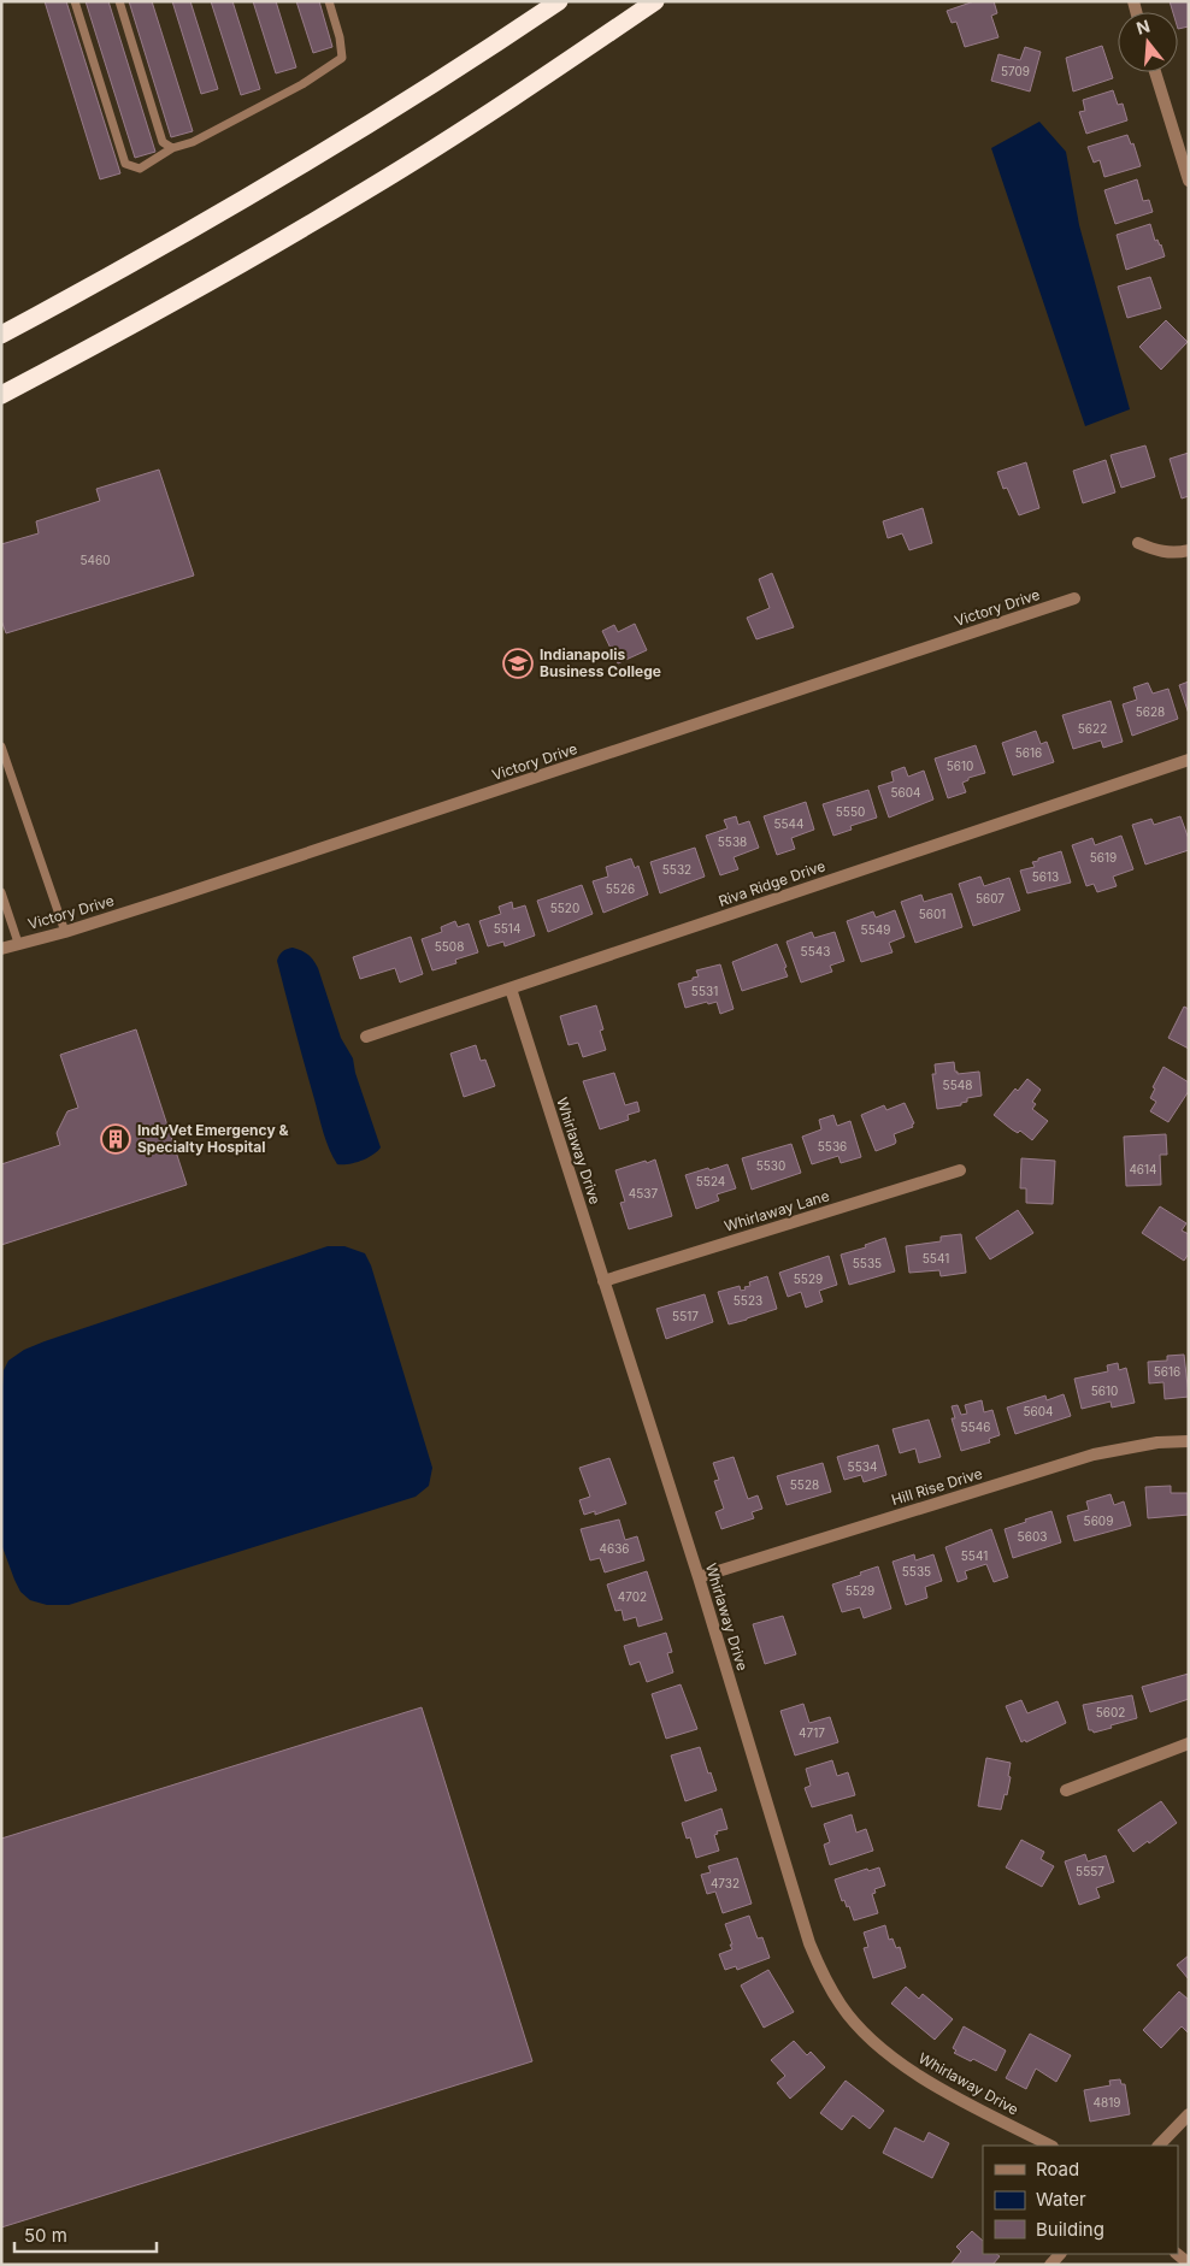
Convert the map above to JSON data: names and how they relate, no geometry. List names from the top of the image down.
{
  "streets": {
    "street": [
      "Victory Drive",
      "Riva Ridge Drive",
      "Whirlaway Drive",
      "Whirlaway Lane",
      "Hill Rise Drive"
    ]
  },
  "crossings": [
    ["Riva Ridge Drive", "Whirlaway Drive"],
    ["Whirlaway Drive", "Whirlaway Lane"],
    ["Whirlaway Drive", "Hill Rise Drive"]
  ],
  "places": {
    "school or university": ["Indianapolis Business College"],
    "building": ["IndyVet Emergency & Specialty Hospital"]
  },
  "house_numbers": [
    "5709",
    "5460",
    "5628",
    "5622",
    "5616",
    "5610",
    "5604",
    "5550",
    "5544",
    "5538",
    "5619",
    "5532",
    "5613",
    "5526",
    "5607",
    "5520",
    "5601",
    "5514",
    "5549",
    "5508",
    "5543",
    "5531",
    "5548",
    "5536",
    "5530",
    "4614",
    "5524",
    "4537",
    "5541",
    "5535",
    "5529",
    "5523",
    "5517",
    "5616",
    "5610",
    "5604",
    "5546",
    "5534",
    "5528",
    "5609",
    "5603",
    "4636",
    "5541",
    "5535",
    "5529",
    "4702",
    "5602",
    "4717",
    "5557",
    "4732",
    "4819"
  ],
  "legend": ["Road", "Water", "Building"],
  "scale_bar": "50 m",
  "north": "top"
}
